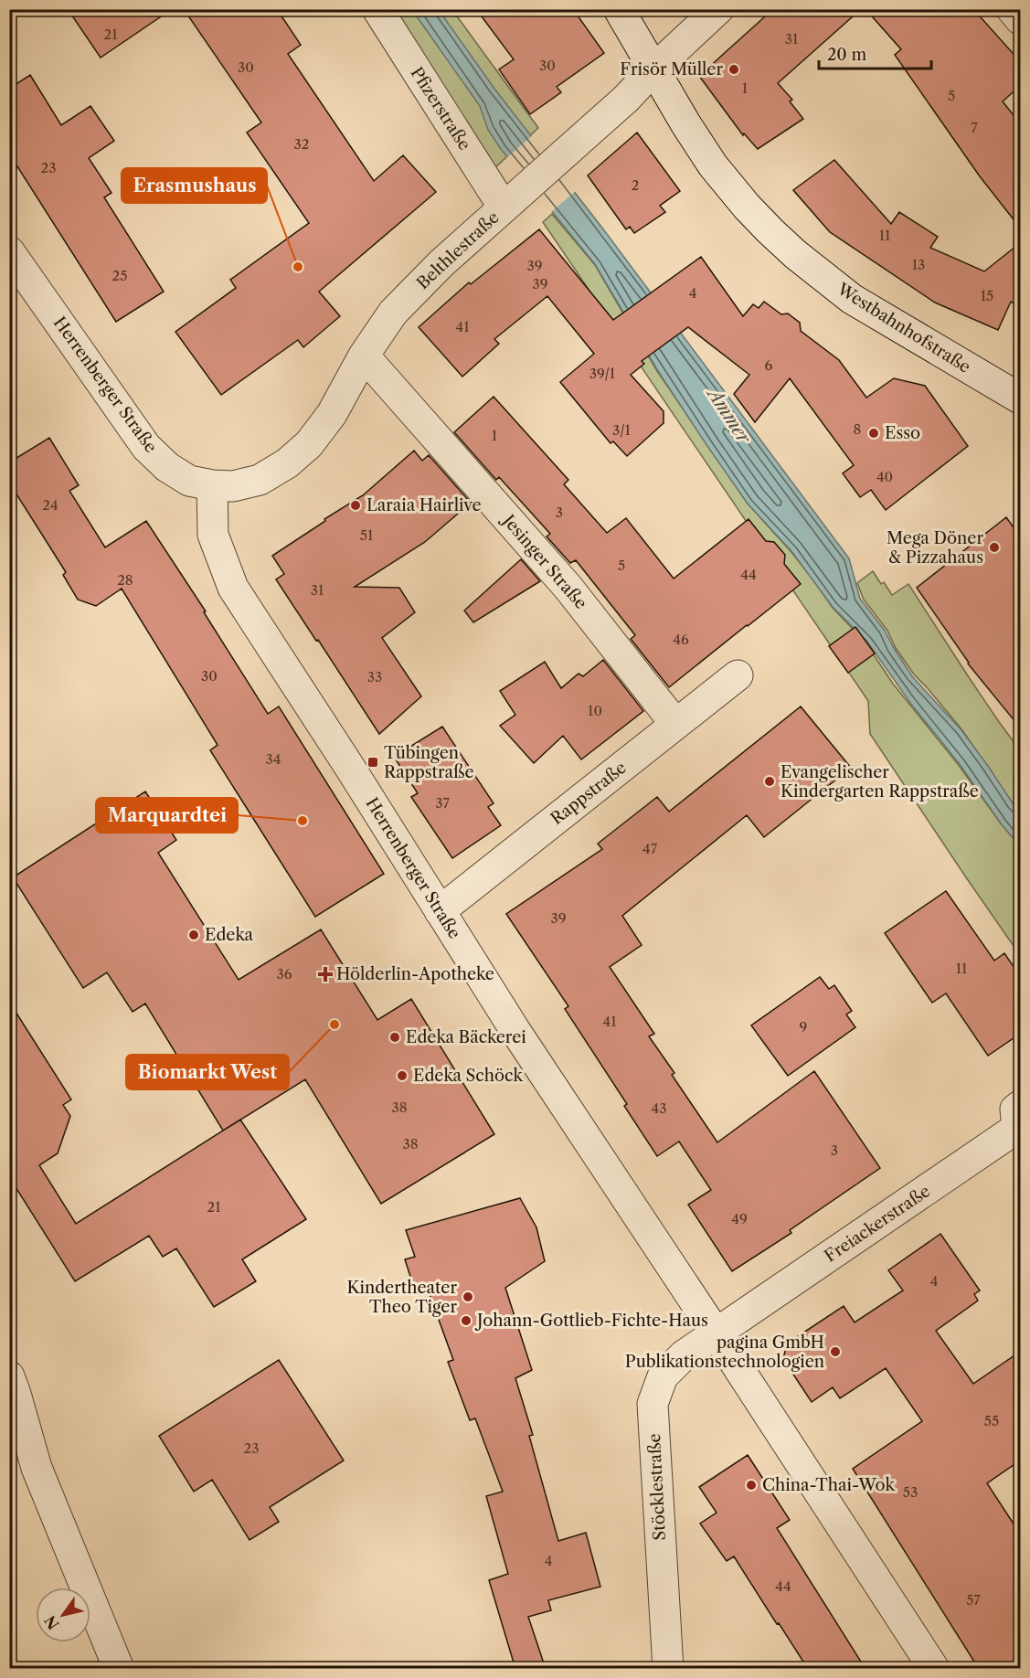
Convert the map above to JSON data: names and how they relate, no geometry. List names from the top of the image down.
{
  "streets": {
    "street": [
      "Pfizerstraße",
      "Belthlestraße",
      "Westbahnhofstraße",
      "Herrenberger Straße",
      "Jesinger Straße",
      "Rappstraße",
      "Freiackerstraße",
      "Stöcklestraße"
    ]
  },
  "crossings": [
    ["Pfizerstraße", "Belthlestraße"],
    ["Belthlestraße", "Westbahnhofstraße"],
    ["Belthlestraße", "Herrenberger Straße"],
    ["Belthlestraße", "Jesinger Straße"],
    ["Herrenberger Straße", "Rappstraße"],
    ["Herrenberger Straße", "Freiackerstraße"],
    ["Herrenberger Straße", "Stöcklestraße"],
    ["Jesinger Straße", "Rappstraße"],
    ["Freiackerstraße", "Stöcklestraße"]
  ],
  "water": ["Ammer"],
  "places": {
    "other": [
      "Frisör Müller",
      "Erasmushaus",
      "Esso",
      "Laraia Hairlive",
      "Mega Döner & Pizzahaus",
      "Evangelischer Kindergarten Rappstraße",
      "Marquardtei",
      "Edeka",
      "Biomarkt West",
      "Edeka Bäckerei",
      "Edeka Schöck",
      "Kindertheater Theo Tiger",
      "Johann-Gottlieb-Fichte-Haus",
      "pagina GmbH Publikationstechnologien",
      "China-Thai-Wok"
    ],
    "transit": ["Tübingen Rappstraße"],
    "health": ["Hölderlin-Apotheke"]
  },
  "house_numbers": [
    "21",
    "31",
    "30",
    "30",
    "1",
    "5",
    "7",
    "32",
    "23",
    "2",
    "11",
    "13",
    "39",
    "25",
    "39",
    "4",
    "15",
    "41",
    "6",
    "39/1",
    "8",
    "3/1",
    "1",
    "40",
    "24",
    "3",
    "51",
    "5",
    "44",
    "28",
    "31",
    "46",
    "30",
    "33",
    "10",
    "34",
    "37",
    "47",
    "39",
    "11",
    "36",
    "41",
    "9",
    "38",
    "43",
    "38",
    "3",
    "21",
    "49",
    "4",
    "55",
    "23",
    "53",
    "4",
    "44",
    "57"
  ],
  "scale_bar": "20 m",
  "north": "bottom left"
}
